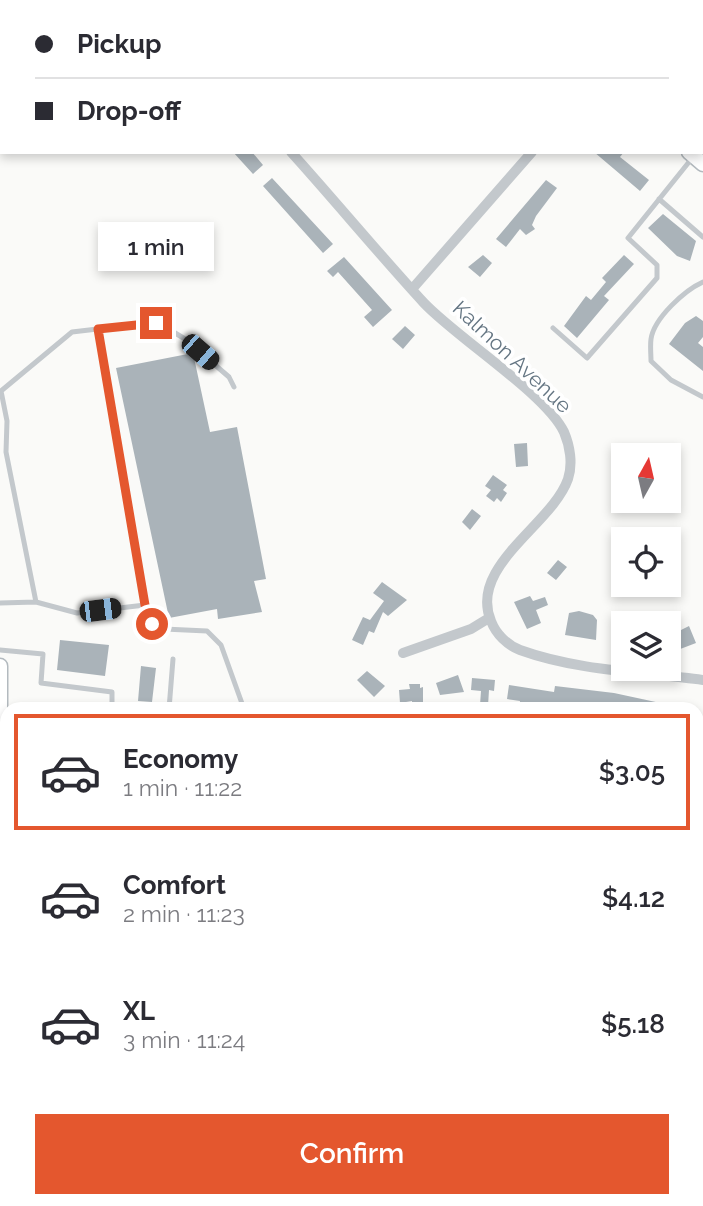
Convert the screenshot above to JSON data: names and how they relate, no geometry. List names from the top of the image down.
{
  "streets": {
    "street": ["Kalmon Avenue"]
  },
  "north": "top",
  "page": {
    "banner": ["Pickup", "Drop-off"],
    "bubble": "1 min",
    "list": [
      {
        "name": "Economy",
        "note": "1 min · 11:22",
        "value": "$3.05"
      },
      {
        "name": "Comfort",
        "note": "2 min · 11:23",
        "value": "$4.12"
      },
      {
        "name": "XL",
        "note": "3 min · 11:24",
        "value": "$5.18"
      }
    ],
    "buttons": "Confirm"
  }
}
